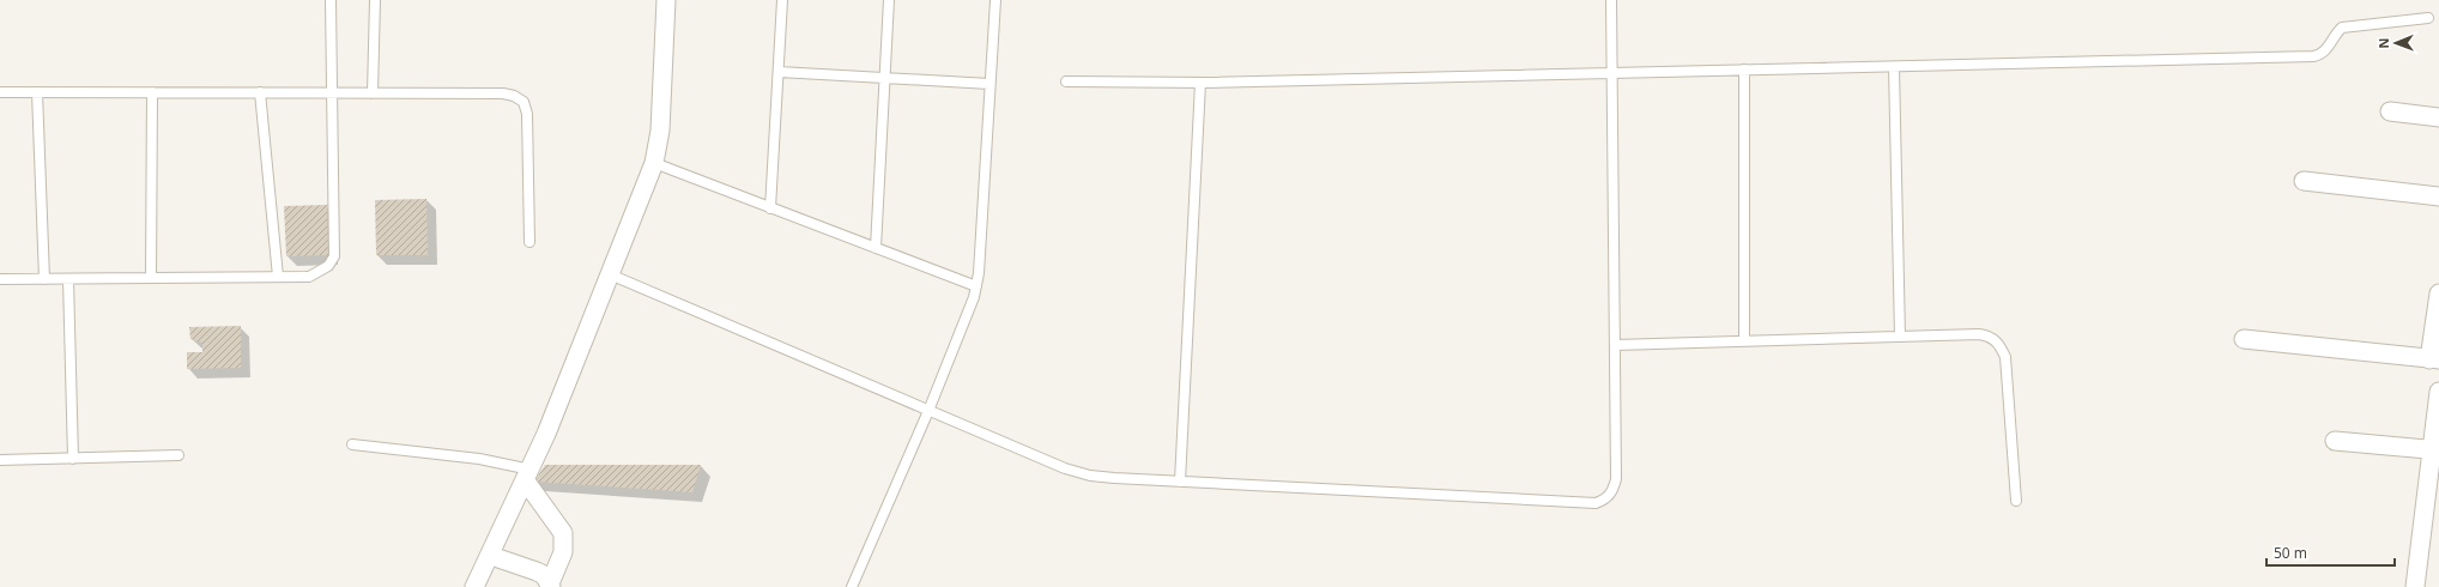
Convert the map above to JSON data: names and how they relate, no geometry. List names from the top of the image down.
{
  "scale_bar": "50 m",
  "north": "left"
}
